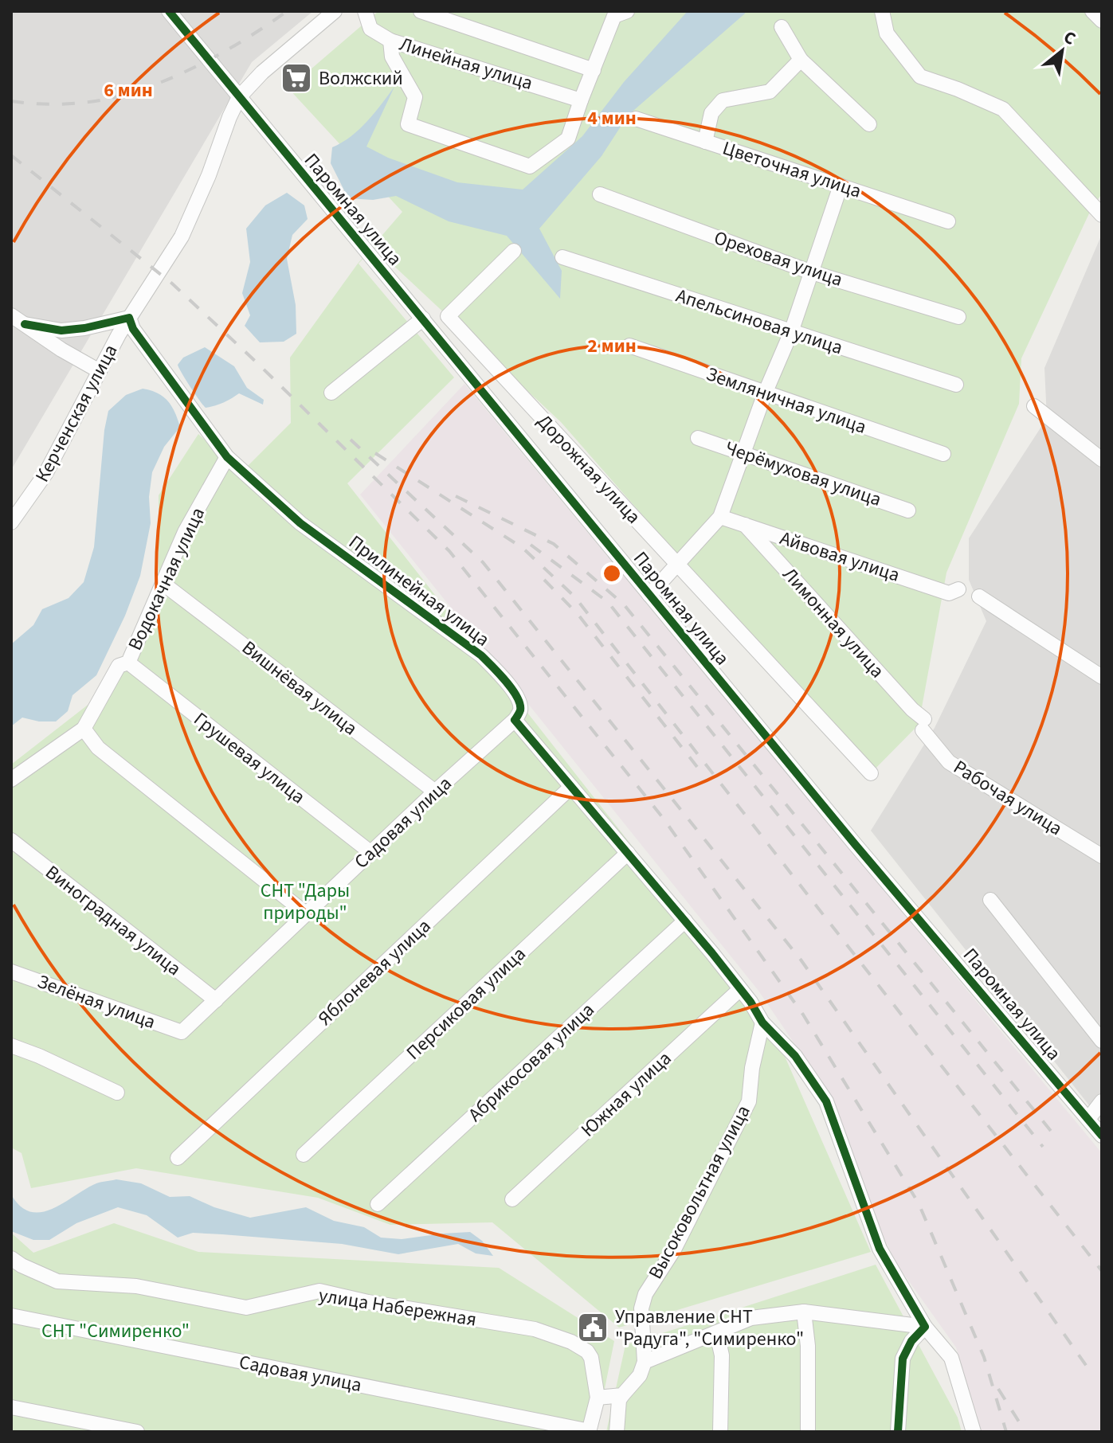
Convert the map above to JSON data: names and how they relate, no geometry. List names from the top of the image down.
{
  "streets": {
    "street": [
      "Линейная улица",
      "Цветочная улица",
      "Паромная улица",
      "Ореховая улица",
      "Апельсиновая улица",
      "Земляничная улица",
      "Керченская улица",
      "Дорожная улица",
      "Черёмуховая улица",
      "Айвовая улица",
      "Водокачная улица",
      "Прилинейная улица",
      "Лимонная улица",
      "Вишнёвая улица",
      "Грушевая улица",
      "Рабочая улица",
      "Садовая улица",
      "Виноградная улица",
      "Яблоневая улица",
      "Зелёная улица",
      "Персиковая улица",
      "Абрикосовая улица",
      "Южная улица",
      "Высоковольтная улица",
      "улица Набережная"
    ]
  },
  "crossings": [
    ["Паромная улица", "Керченская улица"],
    ["Керченская улица", "Прилинейная улица"],
    ["Айвовая улица", "Лимонная улица"],
    ["Водокачная улица", "Прилинейная улица"],
    ["Водокачная улица", "Вишнёвая улица"],
    ["Водокачная улица", "Грушевая улица"],
    ["Прилинейная улица", "Садовая улица"],
    ["Лимонная улица", "Рабочая улица"],
    ["Вишнёвая улица", "Садовая улица"],
    ["Грушевая улица", "Садовая улица"],
    ["Садовая улица", "Виноградная улица"],
    ["Садовая улица", "Зелёная улица"]
  ],
  "parks": ["СНТ \"Дары природы\"", "СНТ \"Симиренко\""],
  "places": {
    "supermarket": ["Волжский"],
    "public building": ["Управление СНТ \"Радуга\", \"Симиренко\""]
  },
  "north": "top right",
  "rings": ["6 мин", "4 мин", "2 мин"]
}
